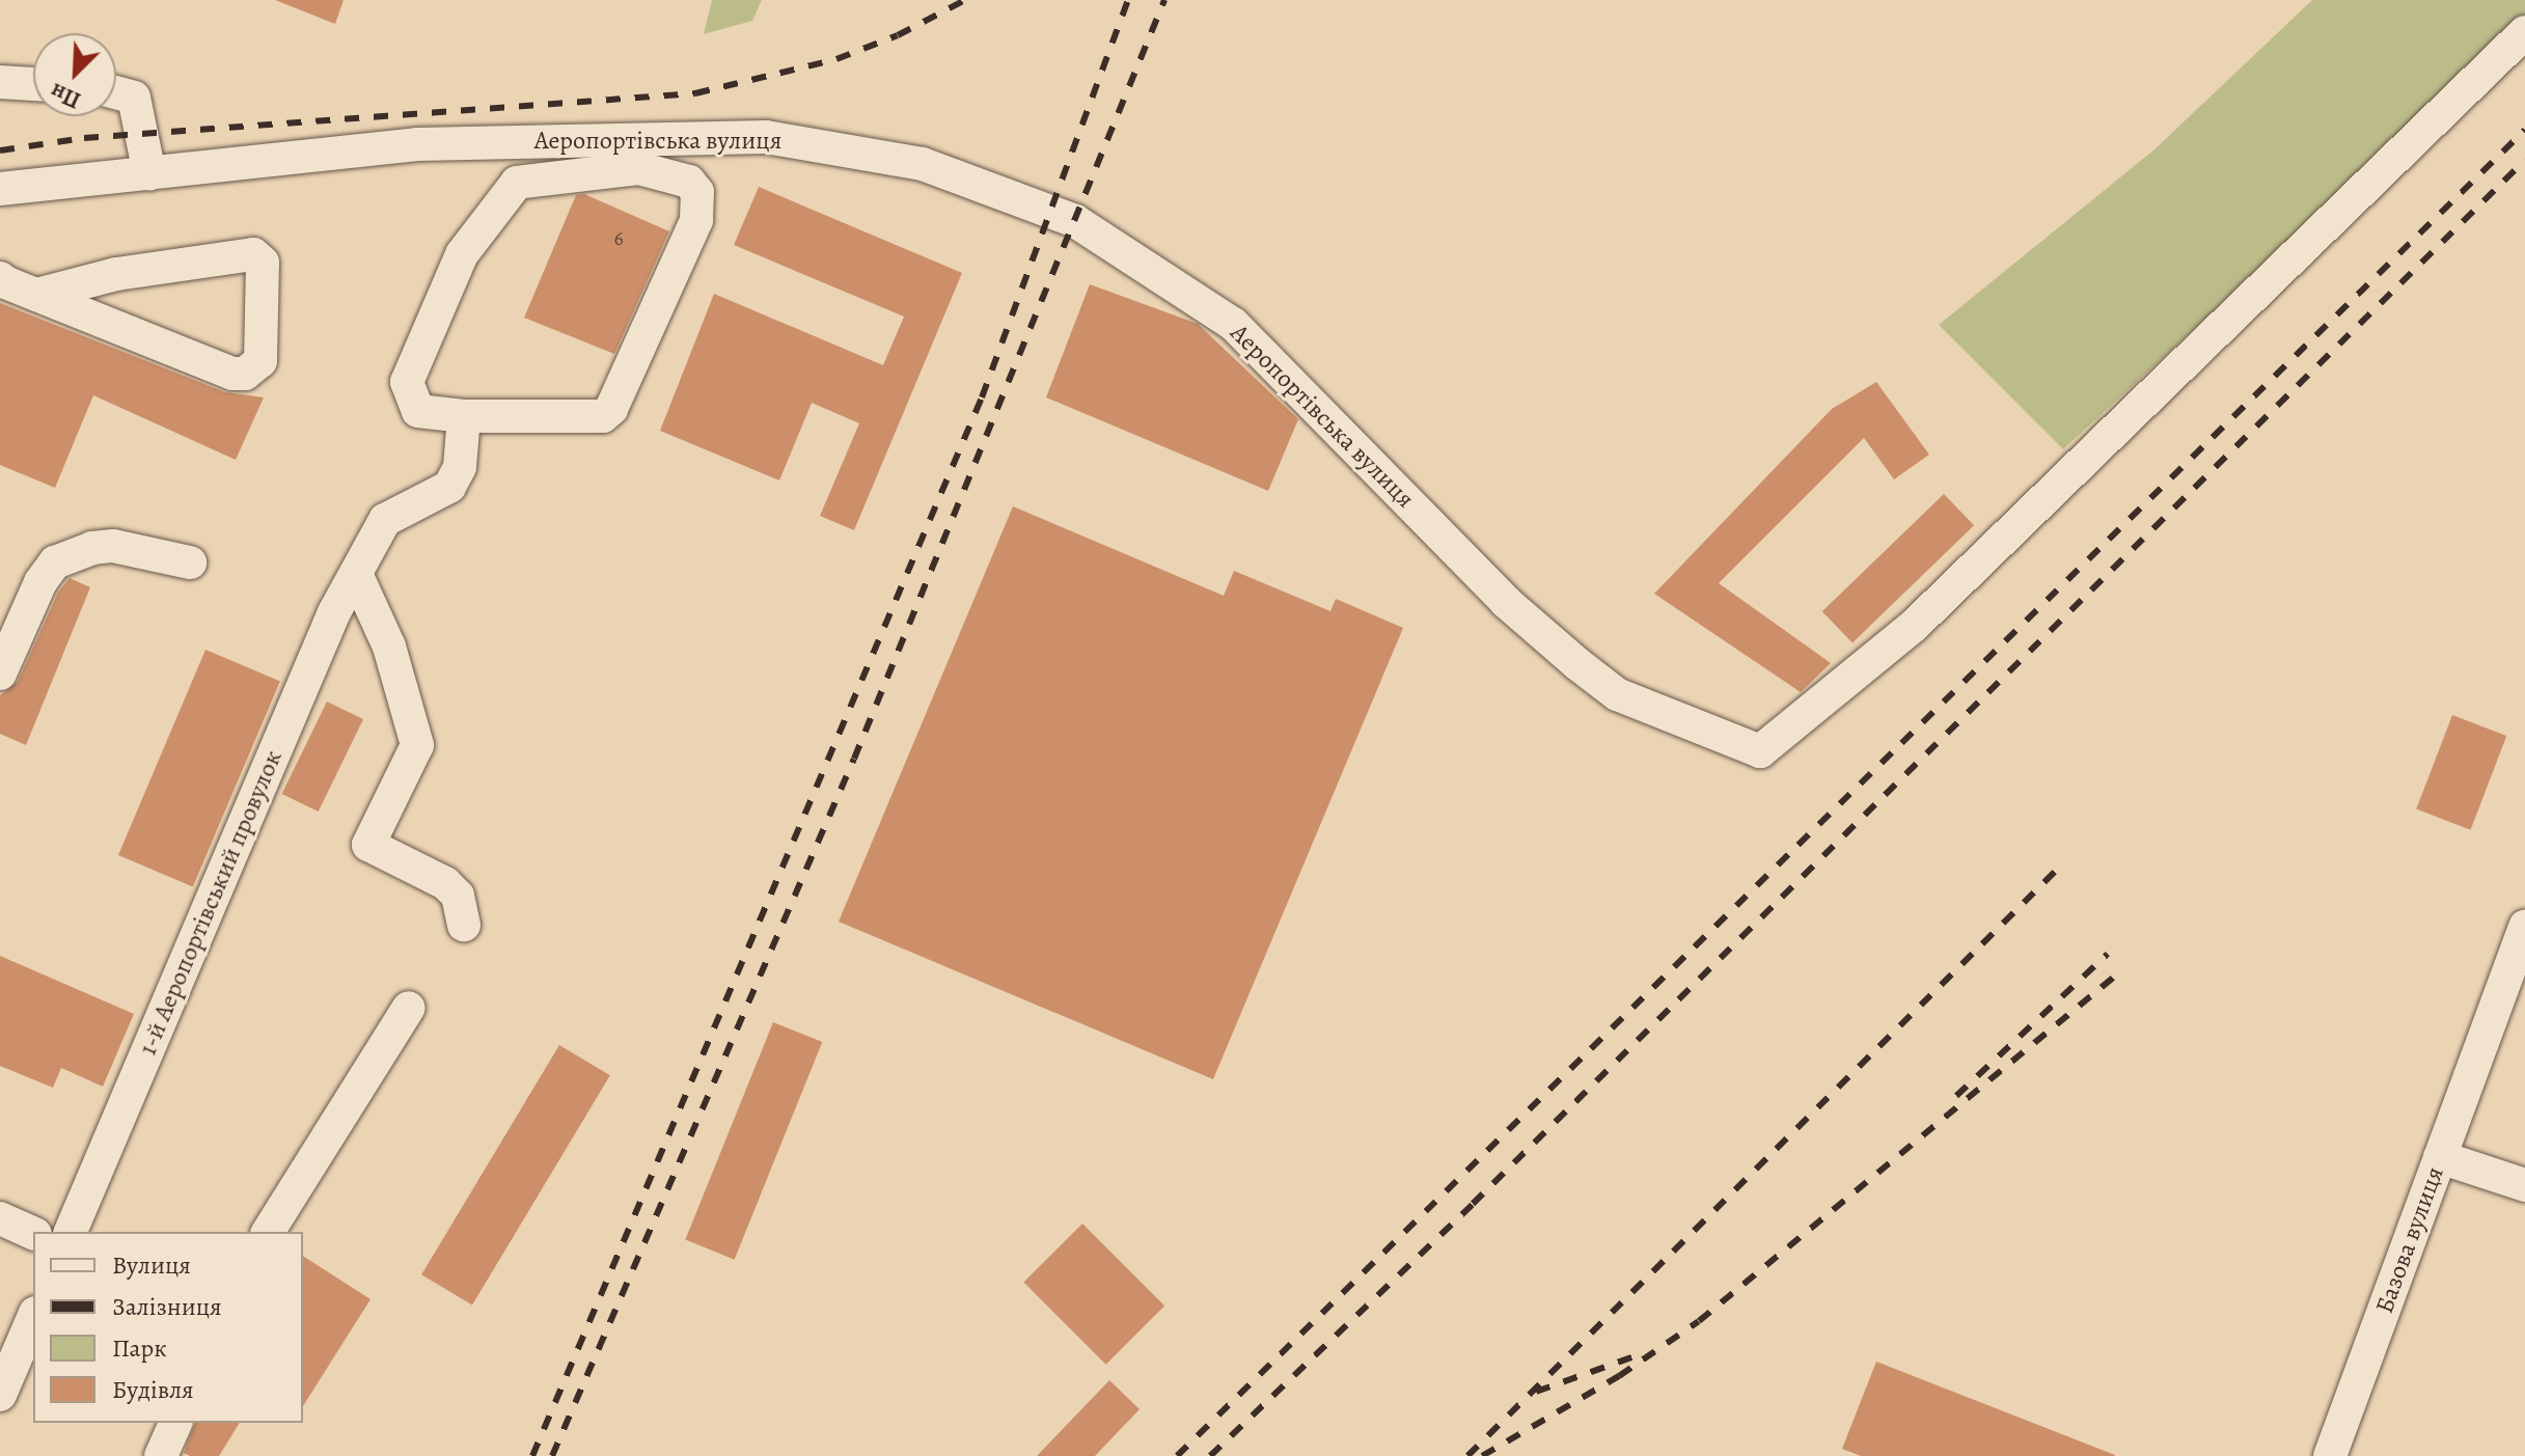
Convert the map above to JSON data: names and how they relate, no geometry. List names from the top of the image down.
{
  "streets": {
    "street": ["Аеропортівська вулиця", "1-й Аеропортівський провулок", "Базова вулиця"]
  },
  "house_numbers": ["6"],
  "legend": [
    "Вулиця",
    "Залізниця",
    "Парк",
    "Будівля"
  ],
  "north": "bottom left"
}
